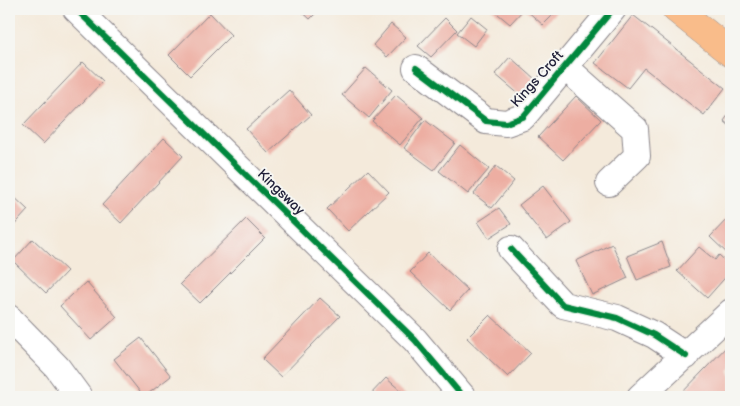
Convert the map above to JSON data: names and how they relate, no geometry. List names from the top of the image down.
{
  "streets": {
    "street": ["Kings Croft", "Kingsway"]
  }
}
